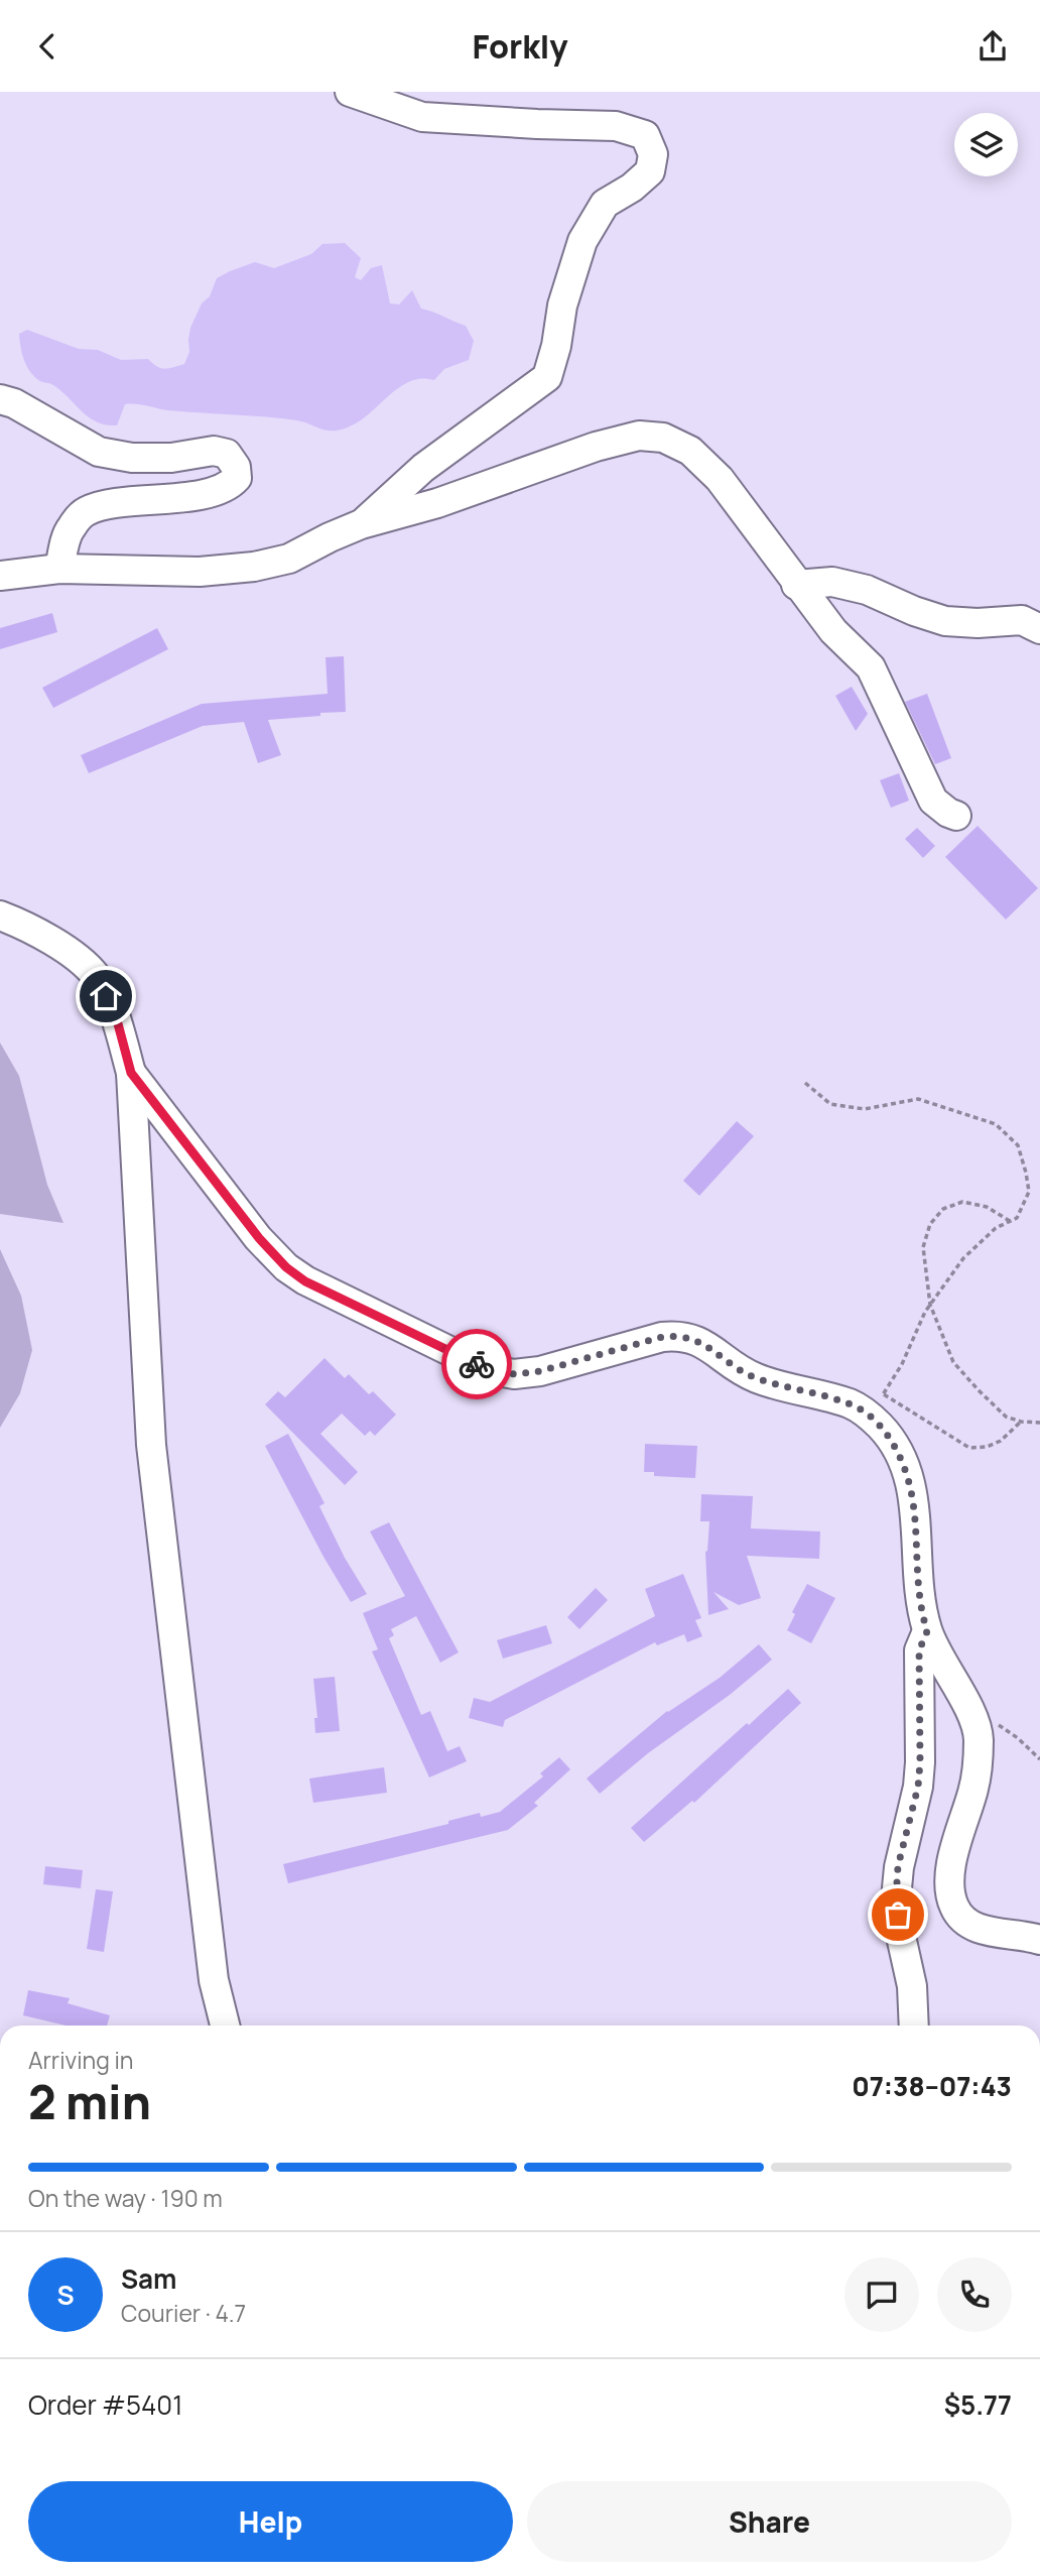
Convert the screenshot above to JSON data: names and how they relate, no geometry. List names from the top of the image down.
{
  "page": {
    "header": "Forkly",
    "heading": ["2 min", "Arriving in", "07:38–07:43"],
    "panel": [
      "Sam",
      "Courier · 4.7",
      "Order #5401",
      "$5.77"
    ],
    "bar": "On the way · 190 m",
    "round": "S",
    "buttons": ["Help", "Share"]
  }
}
